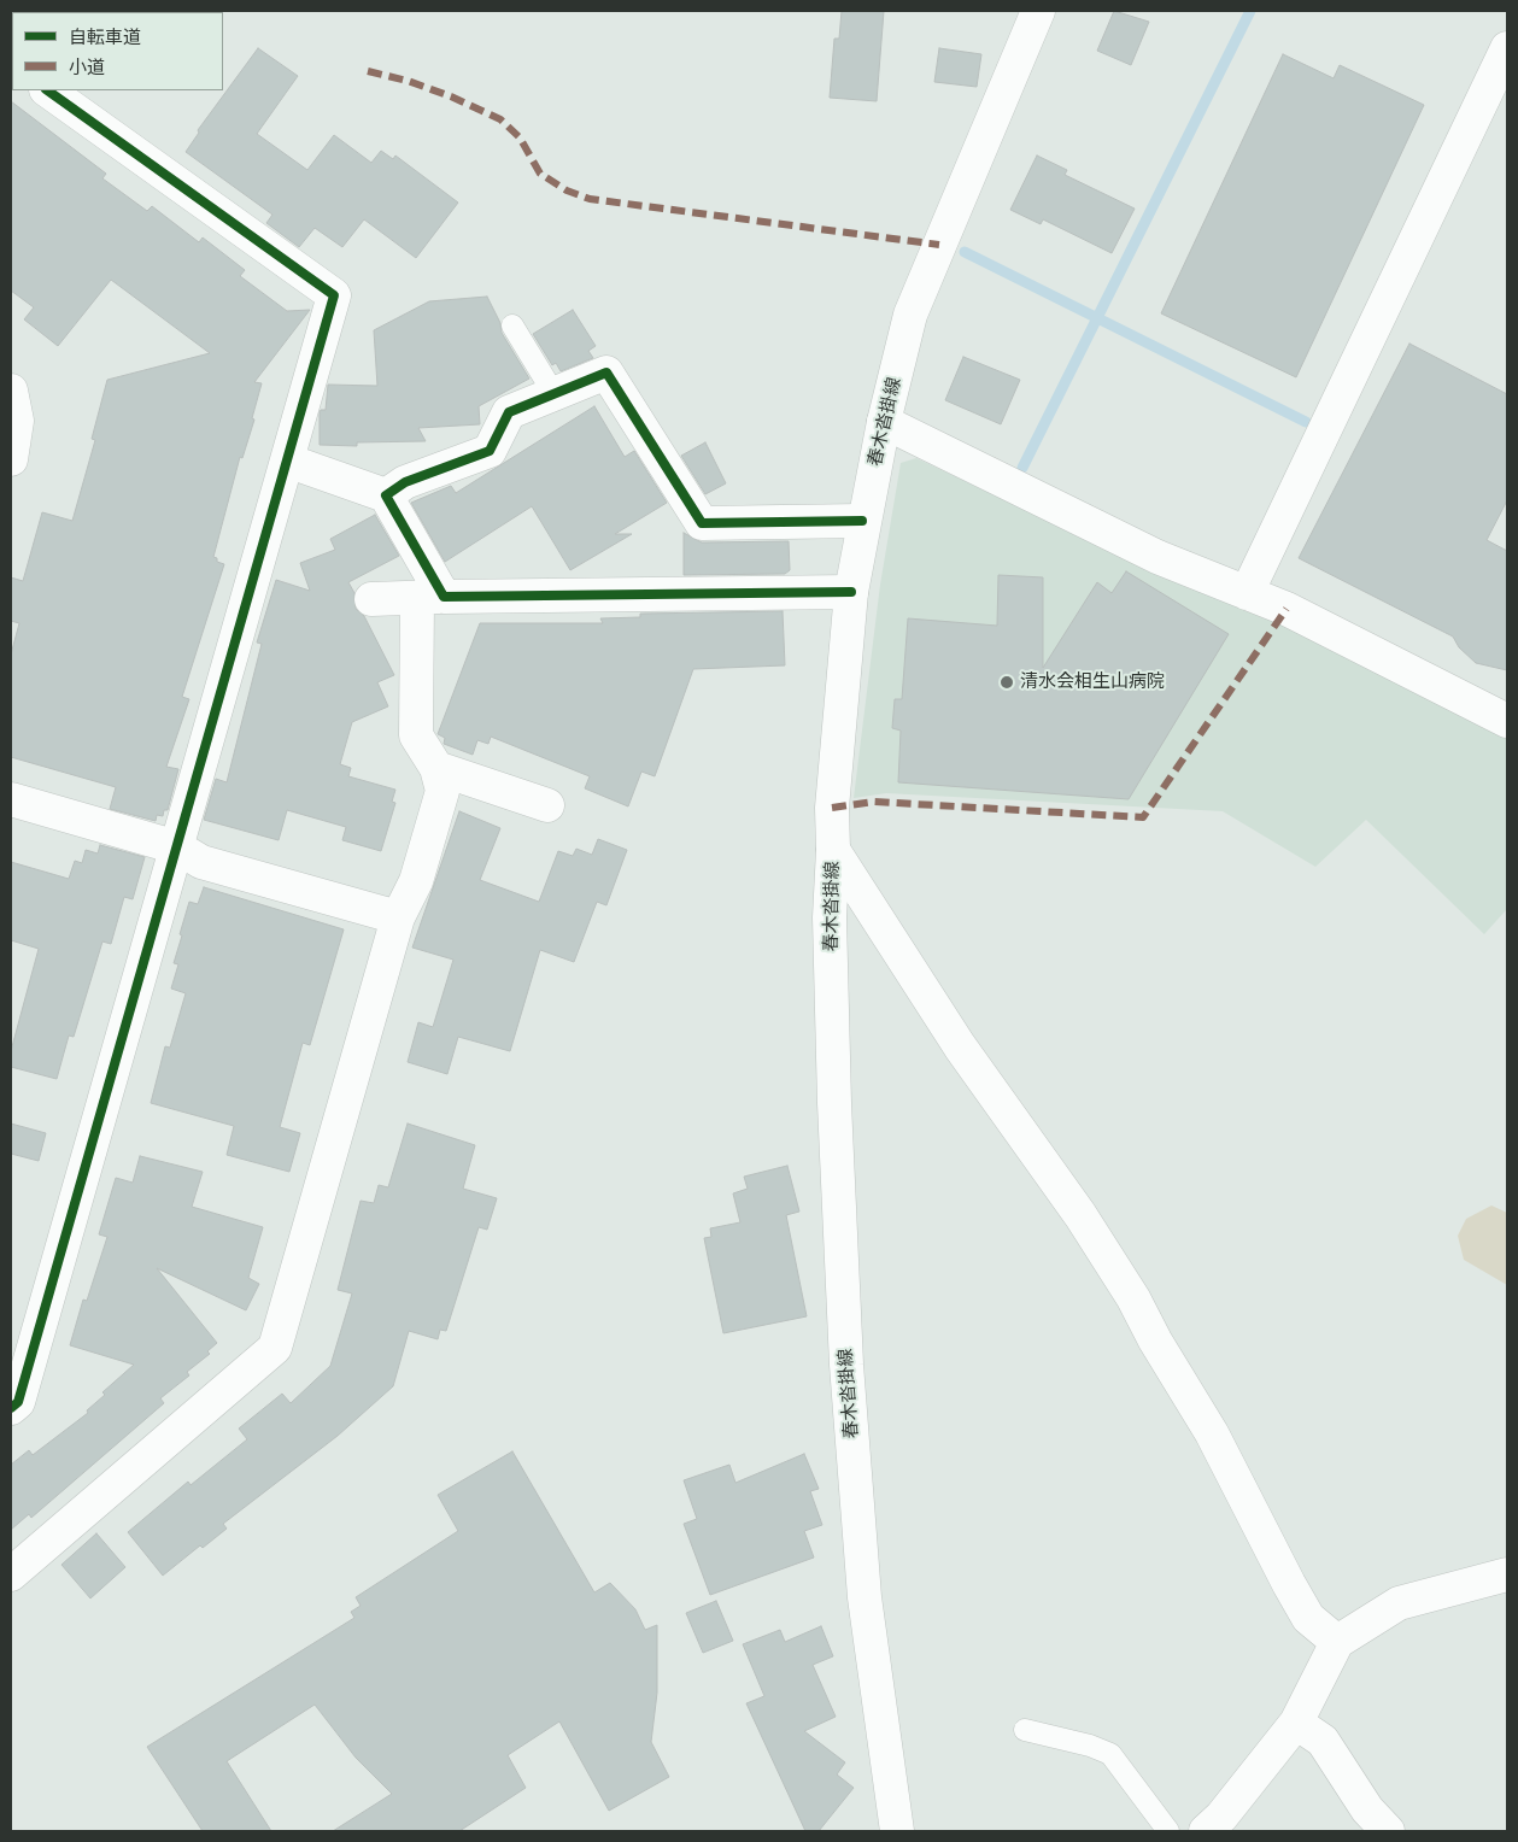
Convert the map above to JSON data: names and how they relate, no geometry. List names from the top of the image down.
{
  "streets": {
    "street": ["春木沓掛線"]
  },
  "places": ["清水会相生山病院"],
  "legend": ["自転車道", "小道"]
}
